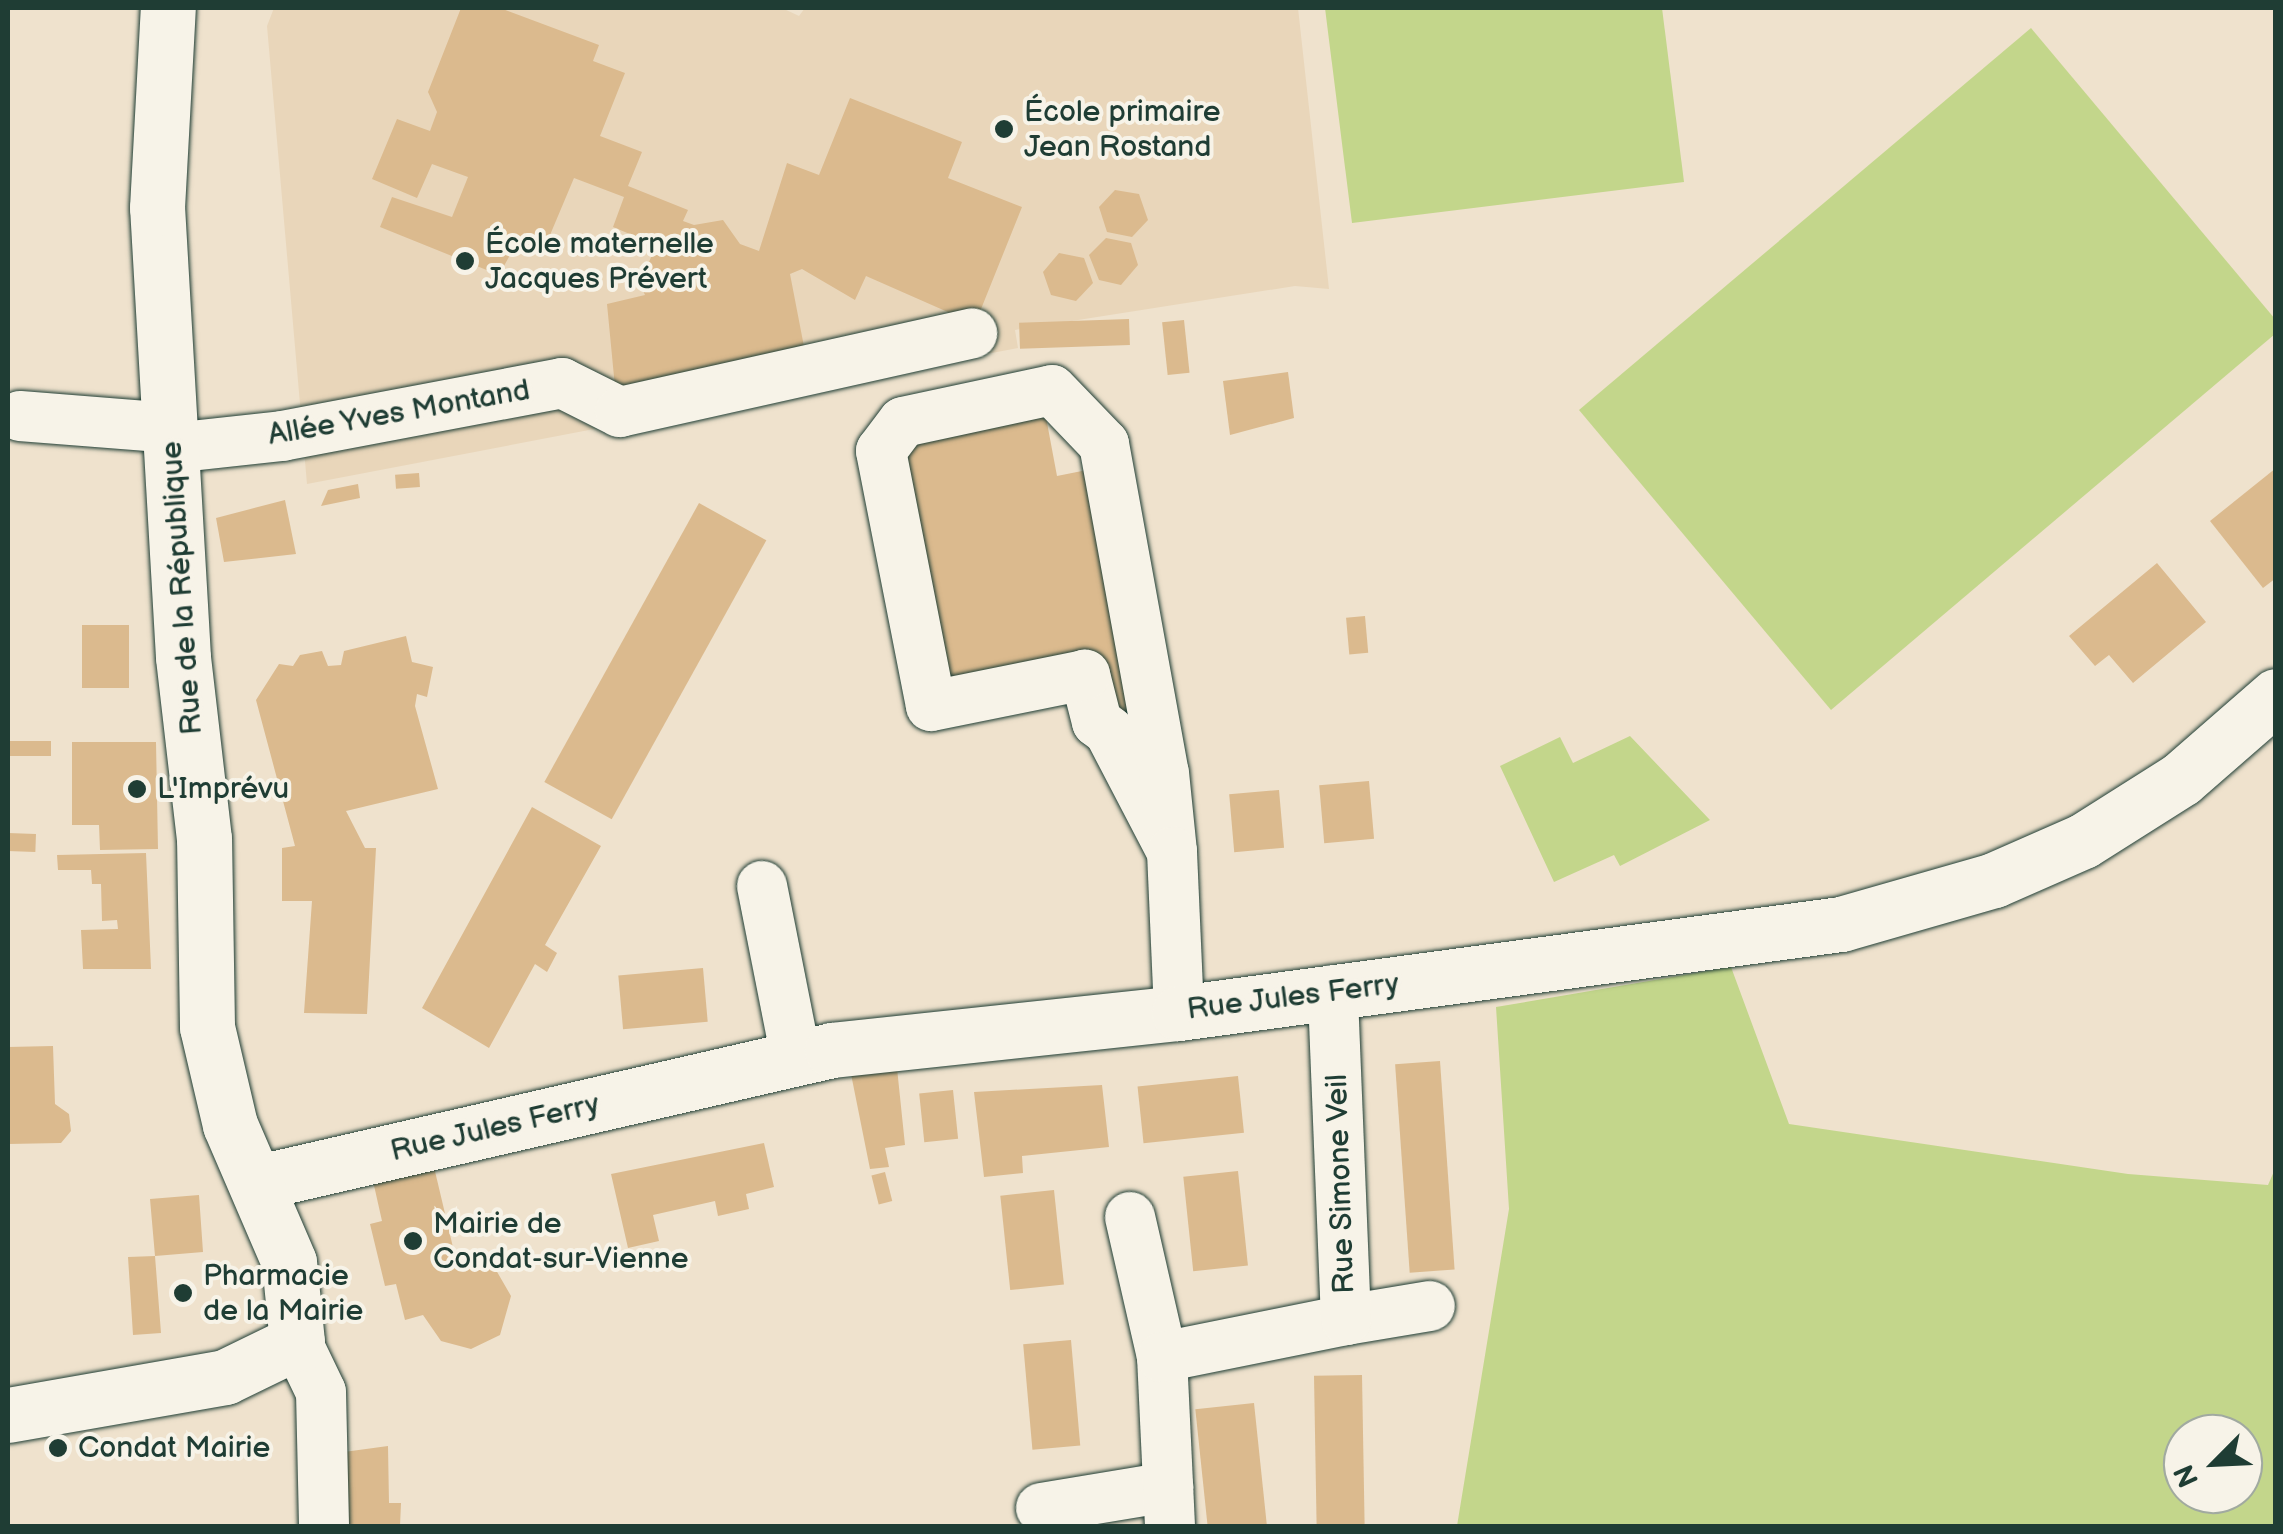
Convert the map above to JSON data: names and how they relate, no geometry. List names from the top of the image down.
{
  "streets": {
    "main road": ["Rue de la République", "Rue Jules Ferry"],
    "street": ["Allée Yves Montand", "Rue Simone Veil"]
  },
  "crossings": [
    ["Allée Yves Montand", "Rue de la République"],
    ["Rue de la République", "Rue Jules Ferry"],
    ["Rue Jules Ferry", "Rue Simone Veil"]
  ],
  "places": [
    "École primaire Jean Rostand",
    "École maternelle Jacques Prévert",
    "L'Imprévu",
    "Mairie de Condat-sur-Vienne",
    "Pharmacie de la Mairie",
    "Condat Mairie"
  ],
  "north": "bottom left"
}
